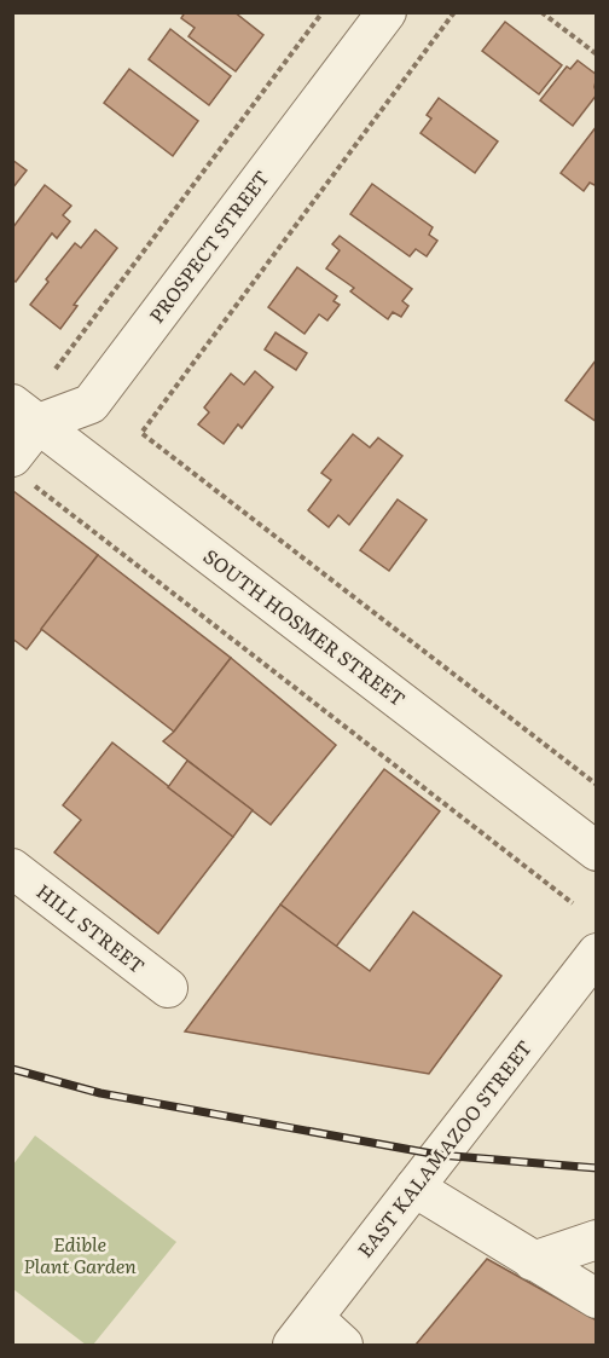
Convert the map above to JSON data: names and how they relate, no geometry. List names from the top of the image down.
{
  "streets": {
    "street": [
      "PROSPECT STREET",
      "SOUTH HOSMER STREET",
      "HILL STREET",
      "EAST KALAMAZOO STREET"
    ]
  },
  "crossings": [
    ["PROSPECT STREET", "SOUTH HOSMER STREET"]
  ],
  "parks": ["Edible Plant Garden"]
}
